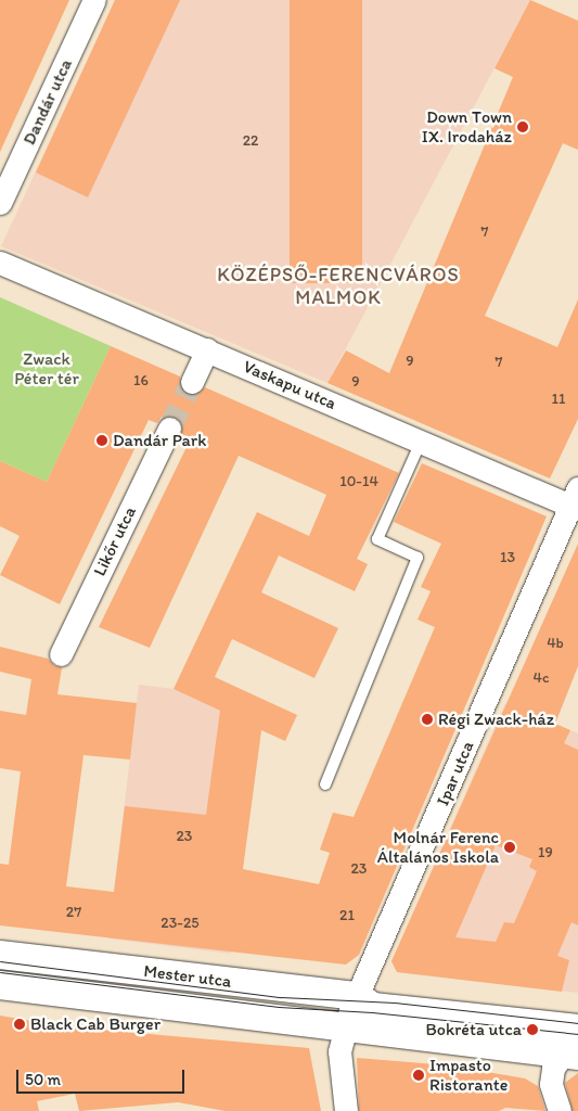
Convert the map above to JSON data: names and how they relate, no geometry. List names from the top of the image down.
{
  "streets": {
    "street": [
      "Dandár utca",
      "Vaskapu utca",
      "Likőr utca",
      "Ipar utca",
      "Mester utca"
    ]
  },
  "crossings": [
    ["Vaskapu utca", "Ipar utca"],
    ["Ipar utca", "Mester utca"]
  ],
  "districts": ["KÖZÉPSŐ-FERENCVÁROS MALMOK"],
  "parks": ["Zwack Péter tér"],
  "places": [
    "Down Town IX. Irodaház",
    "Dandár Park",
    "Régi Zwack-ház",
    "Molnár Ferenc Általános Iskola",
    "Black Cab Burger",
    "Bokréta utca",
    "Impasto Ristorante"
  ],
  "house_numbers": [
    "22",
    "7",
    "9",
    "7",
    "16",
    "9",
    "11",
    "10-14",
    "13",
    "4b",
    "4c",
    "23",
    "19",
    "23",
    "27",
    "21",
    "23-25"
  ],
  "scale_bar": "50 m"
}
